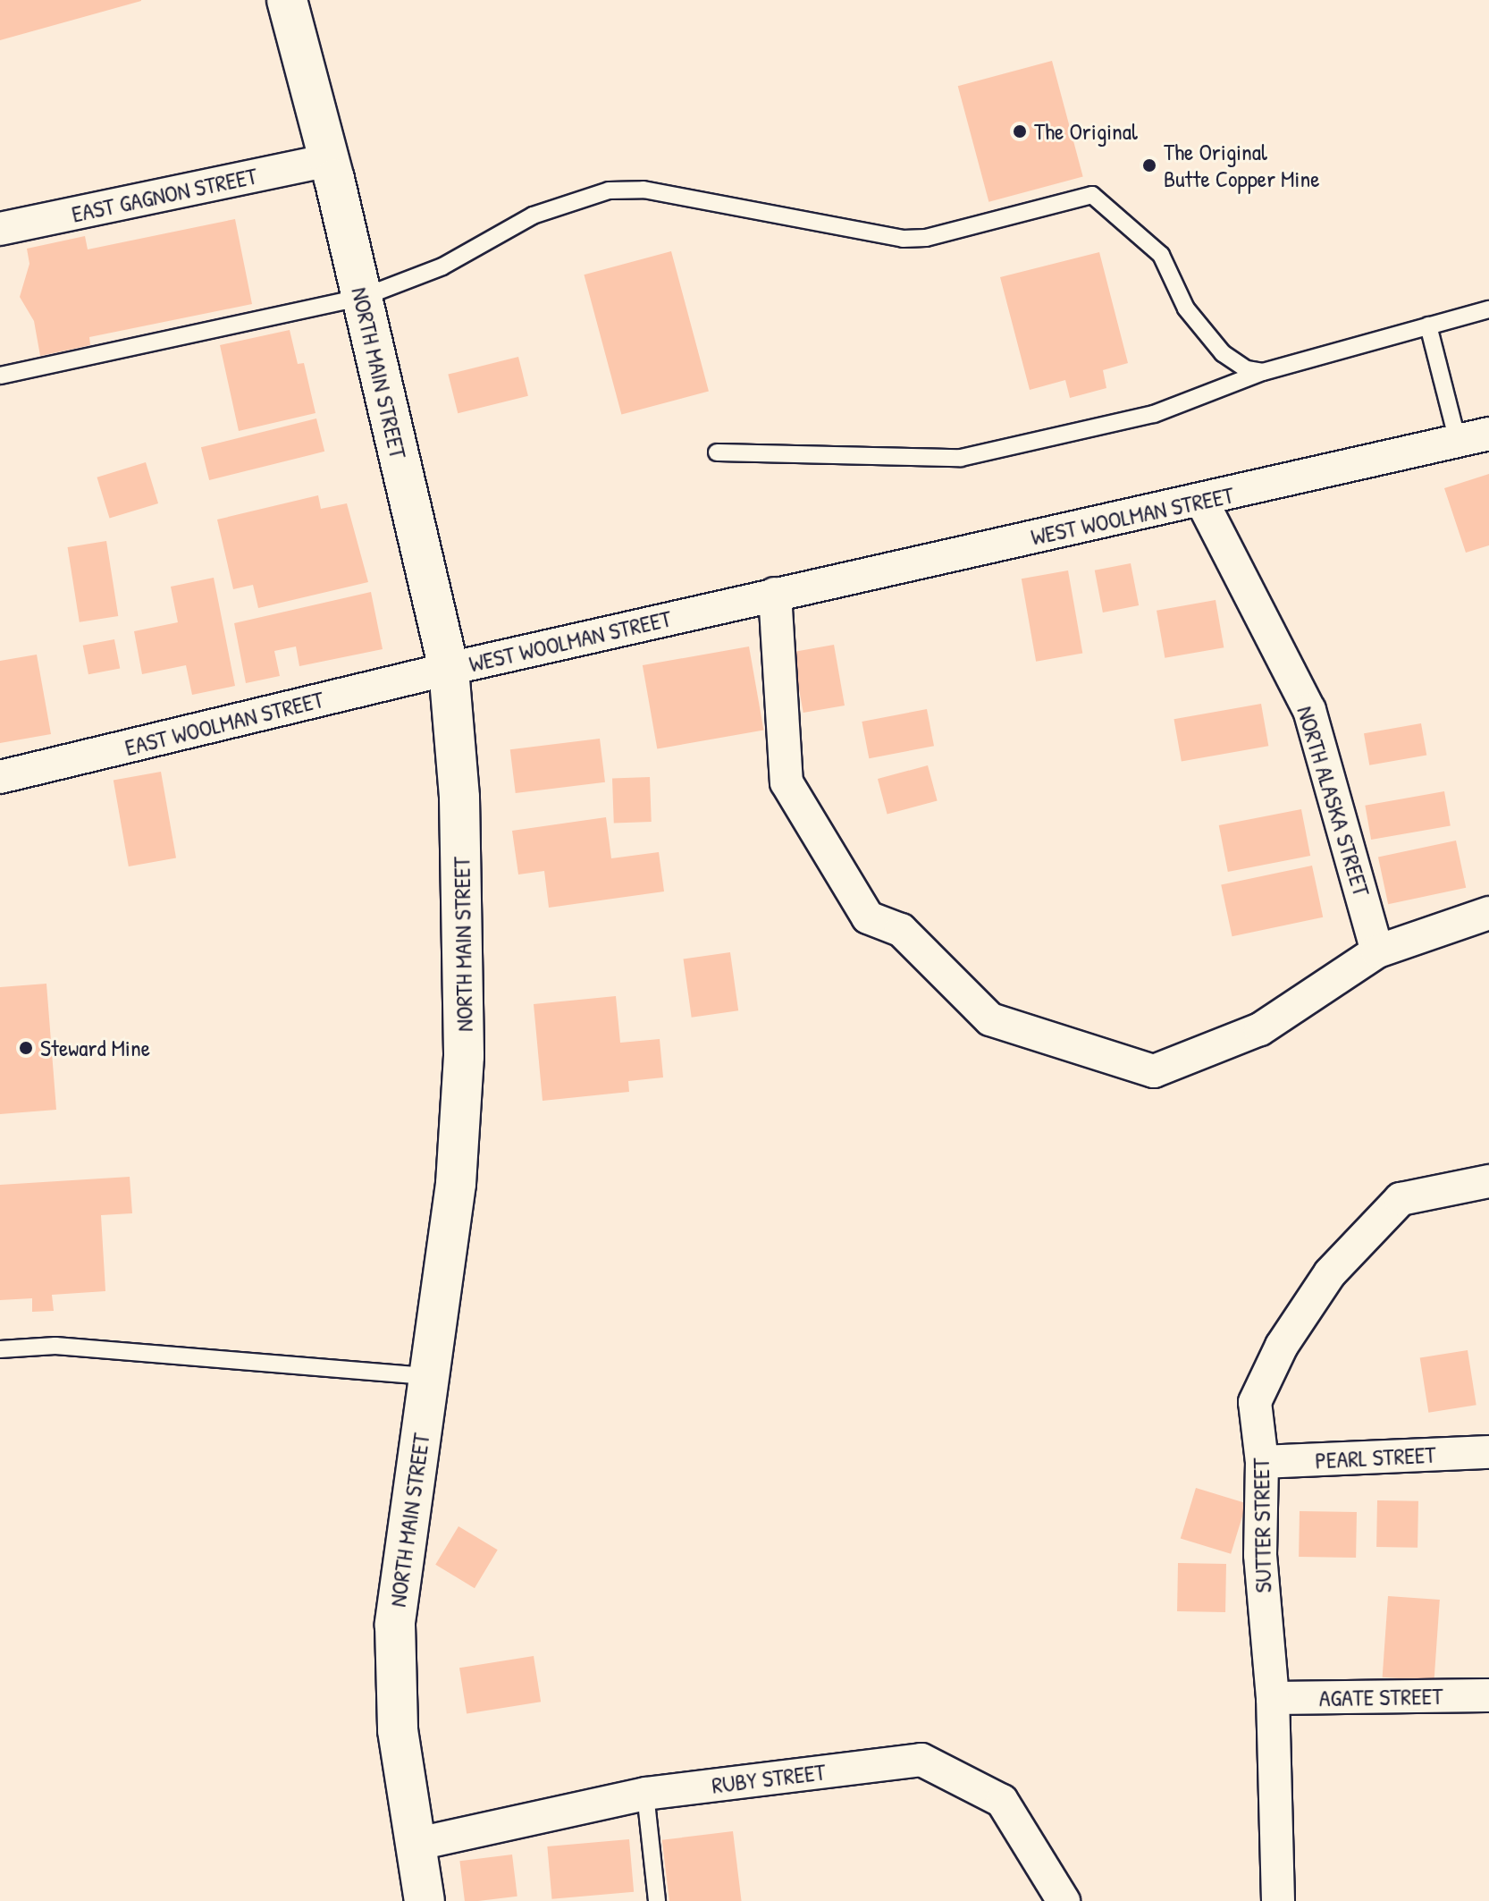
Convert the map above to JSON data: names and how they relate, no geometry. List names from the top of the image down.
{
  "streets": {
    "main road": ["NORTH MAIN STREET"],
    "street": [
      "EAST GAGNON STREET",
      "WEST WOOLMAN STREET",
      "EAST WOOLMAN STREET",
      "NORTH ALASKA STREET",
      "PEARL STREET",
      "SUTTER STREET",
      "AGATE STREET",
      "RUBY STREET"
    ]
  },
  "crossings": [
    ["EAST GAGNON STREET", "NORTH MAIN STREET"],
    ["NORTH MAIN STREET", "WEST WOOLMAN STREET"],
    ["NORTH MAIN STREET", "EAST WOOLMAN STREET"],
    ["NORTH MAIN STREET", "RUBY STREET"],
    ["WEST WOOLMAN STREET", "EAST WOOLMAN STREET"],
    ["WEST WOOLMAN STREET", "NORTH ALASKA STREET"],
    ["PEARL STREET", "SUTTER STREET"],
    ["SUTTER STREET", "AGATE STREET"]
  ],
  "places": ["The Original", "The Original Butte Copper Mine", "Steward Mine"]
}
